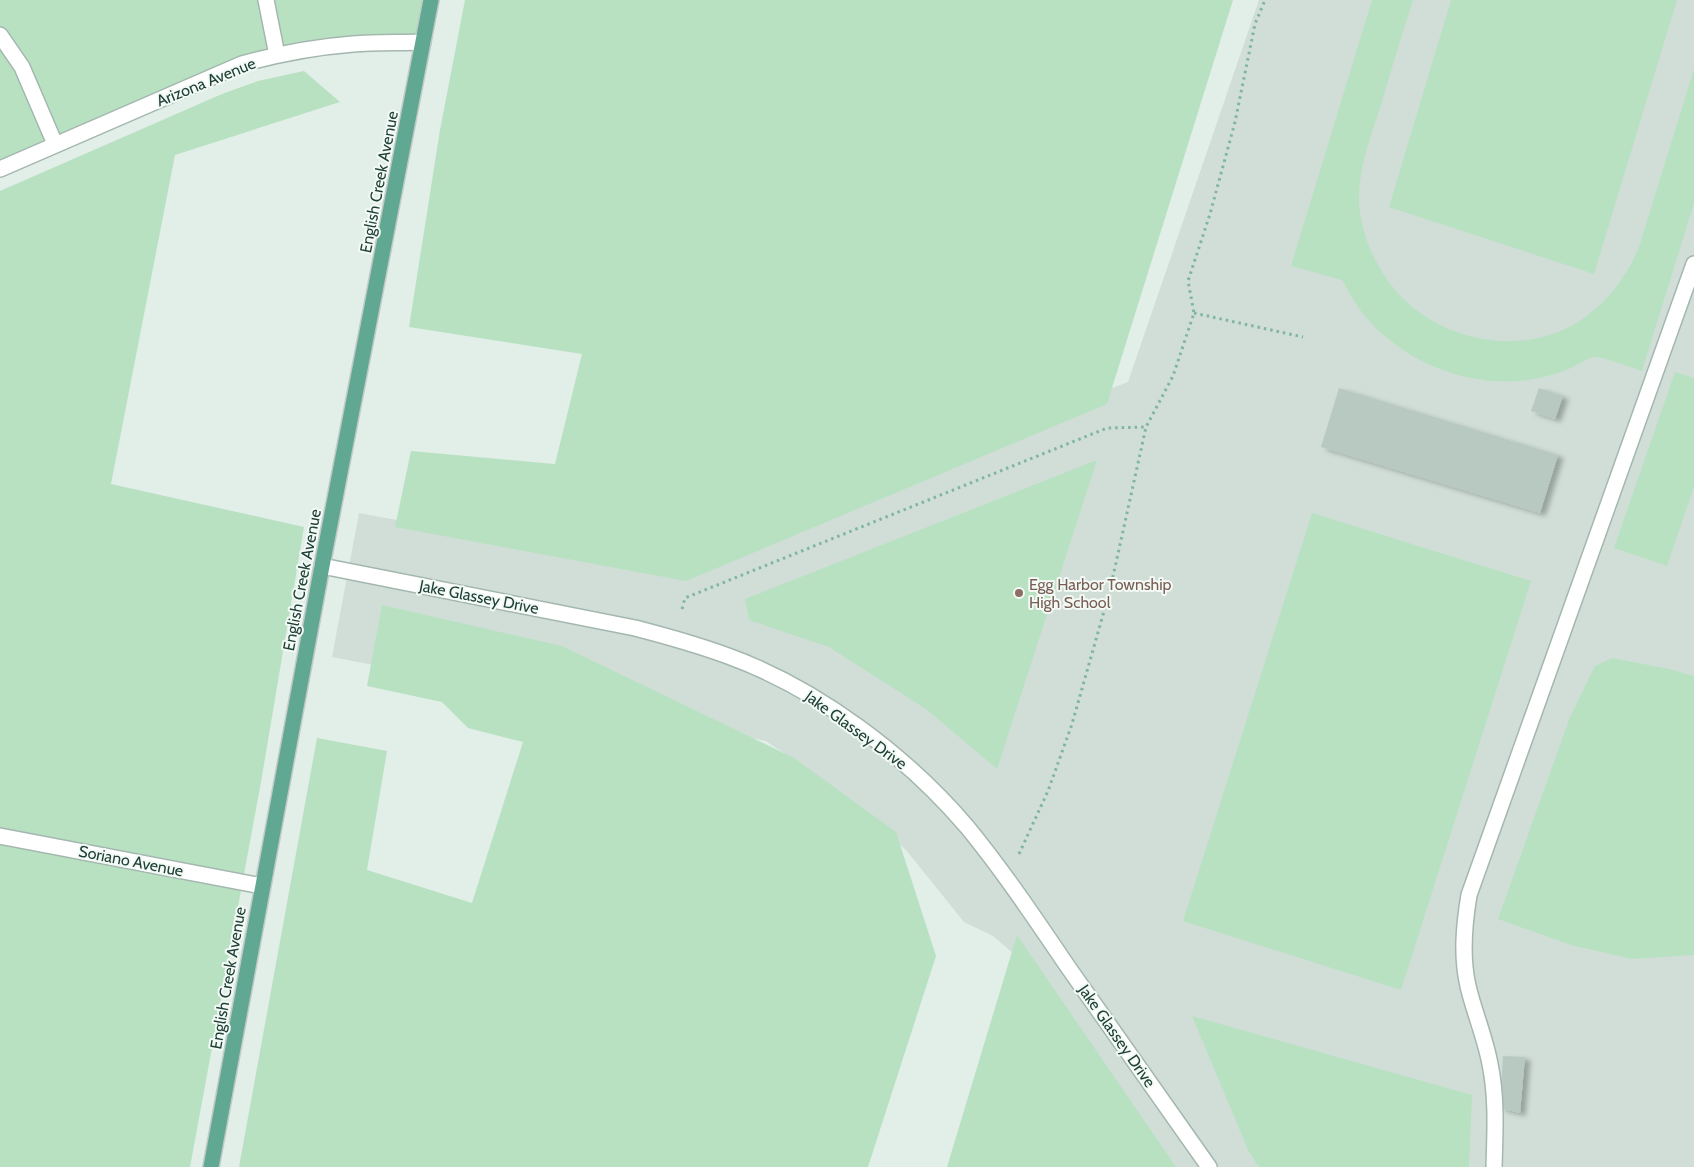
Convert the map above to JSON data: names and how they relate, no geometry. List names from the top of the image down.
{
  "streets": {
    "main road": ["English Creek Avenue"],
    "street": ["Arizona Avenue", "Jake Glassey Drive", "Soriano Avenue"]
  },
  "crossings": [
    ["Arizona Avenue", "English Creek Avenue"],
    ["English Creek Avenue", "Jake Glassey Drive"],
    ["English Creek Avenue", "Soriano Avenue"]
  ],
  "places": ["Egg Harbor Township High School"]
}
